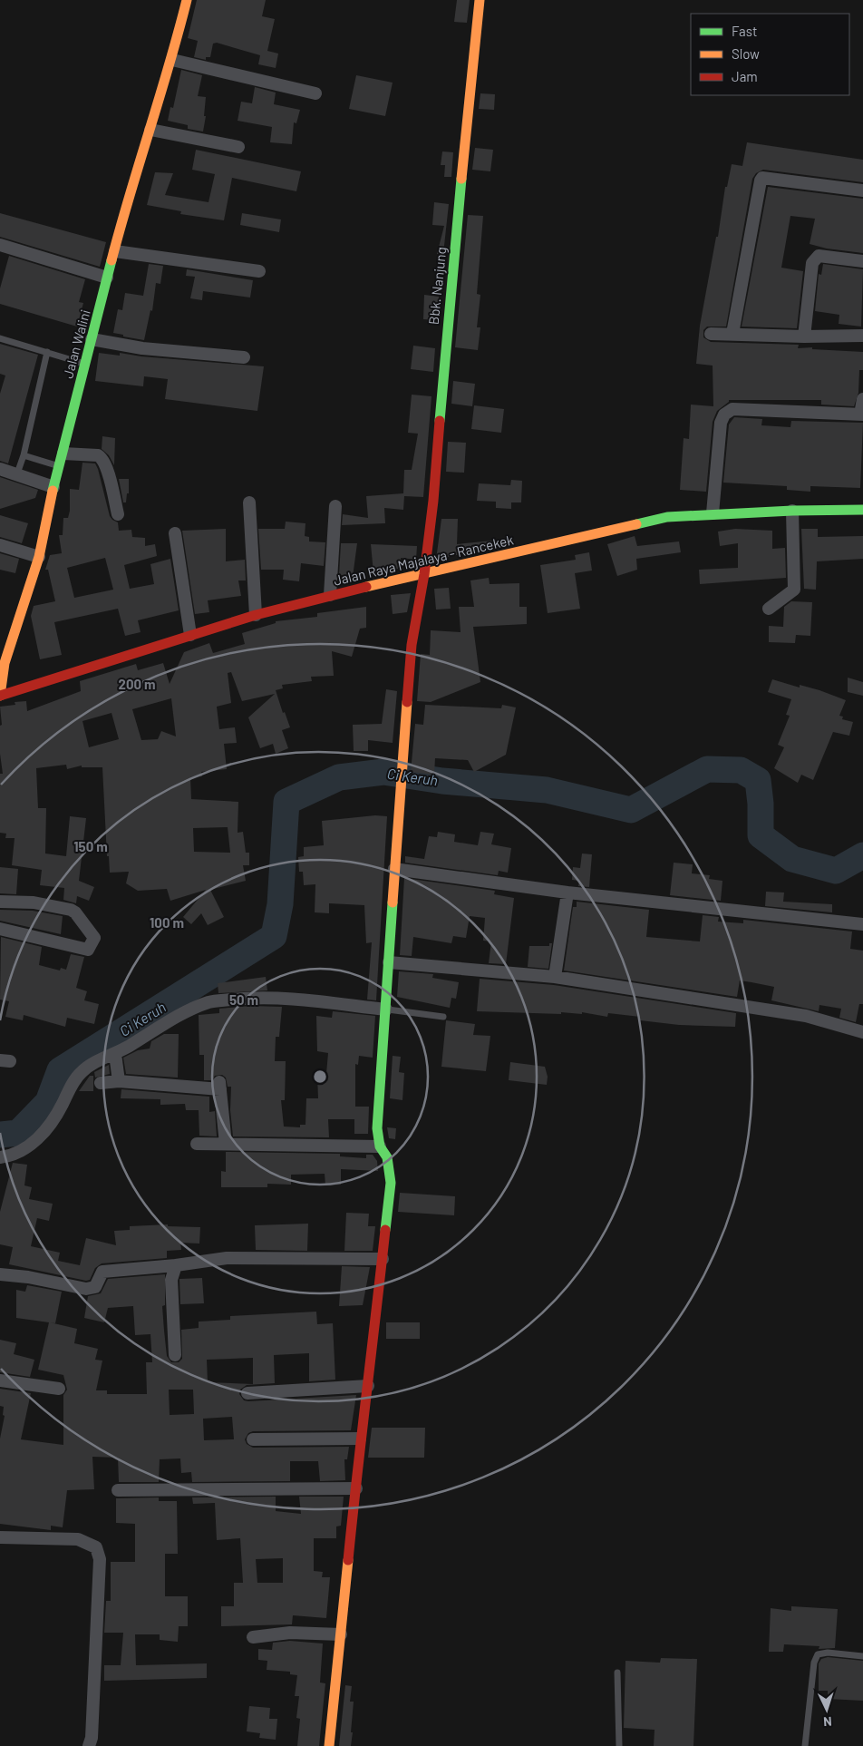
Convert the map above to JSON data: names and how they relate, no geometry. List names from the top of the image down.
{
  "streets": {
    "street": ["Bbk. Nanjung", "Jalan Walini", "Jalan Raya Majalaya - Rancekek"]
  },
  "crossings": [
    ["Bbk. Nanjung", "Jalan Raya Majalaya - Rancekek"],
    ["Jalan Walini", "Jalan Raya Majalaya - Rancekek"]
  ],
  "water": ["Ci Keruh"],
  "legend": ["Fast", "Slow", "Jam"],
  "north": "bottom",
  "rings": [
    "200 m",
    "150 m",
    "100 m",
    "50 m"
  ]
}
